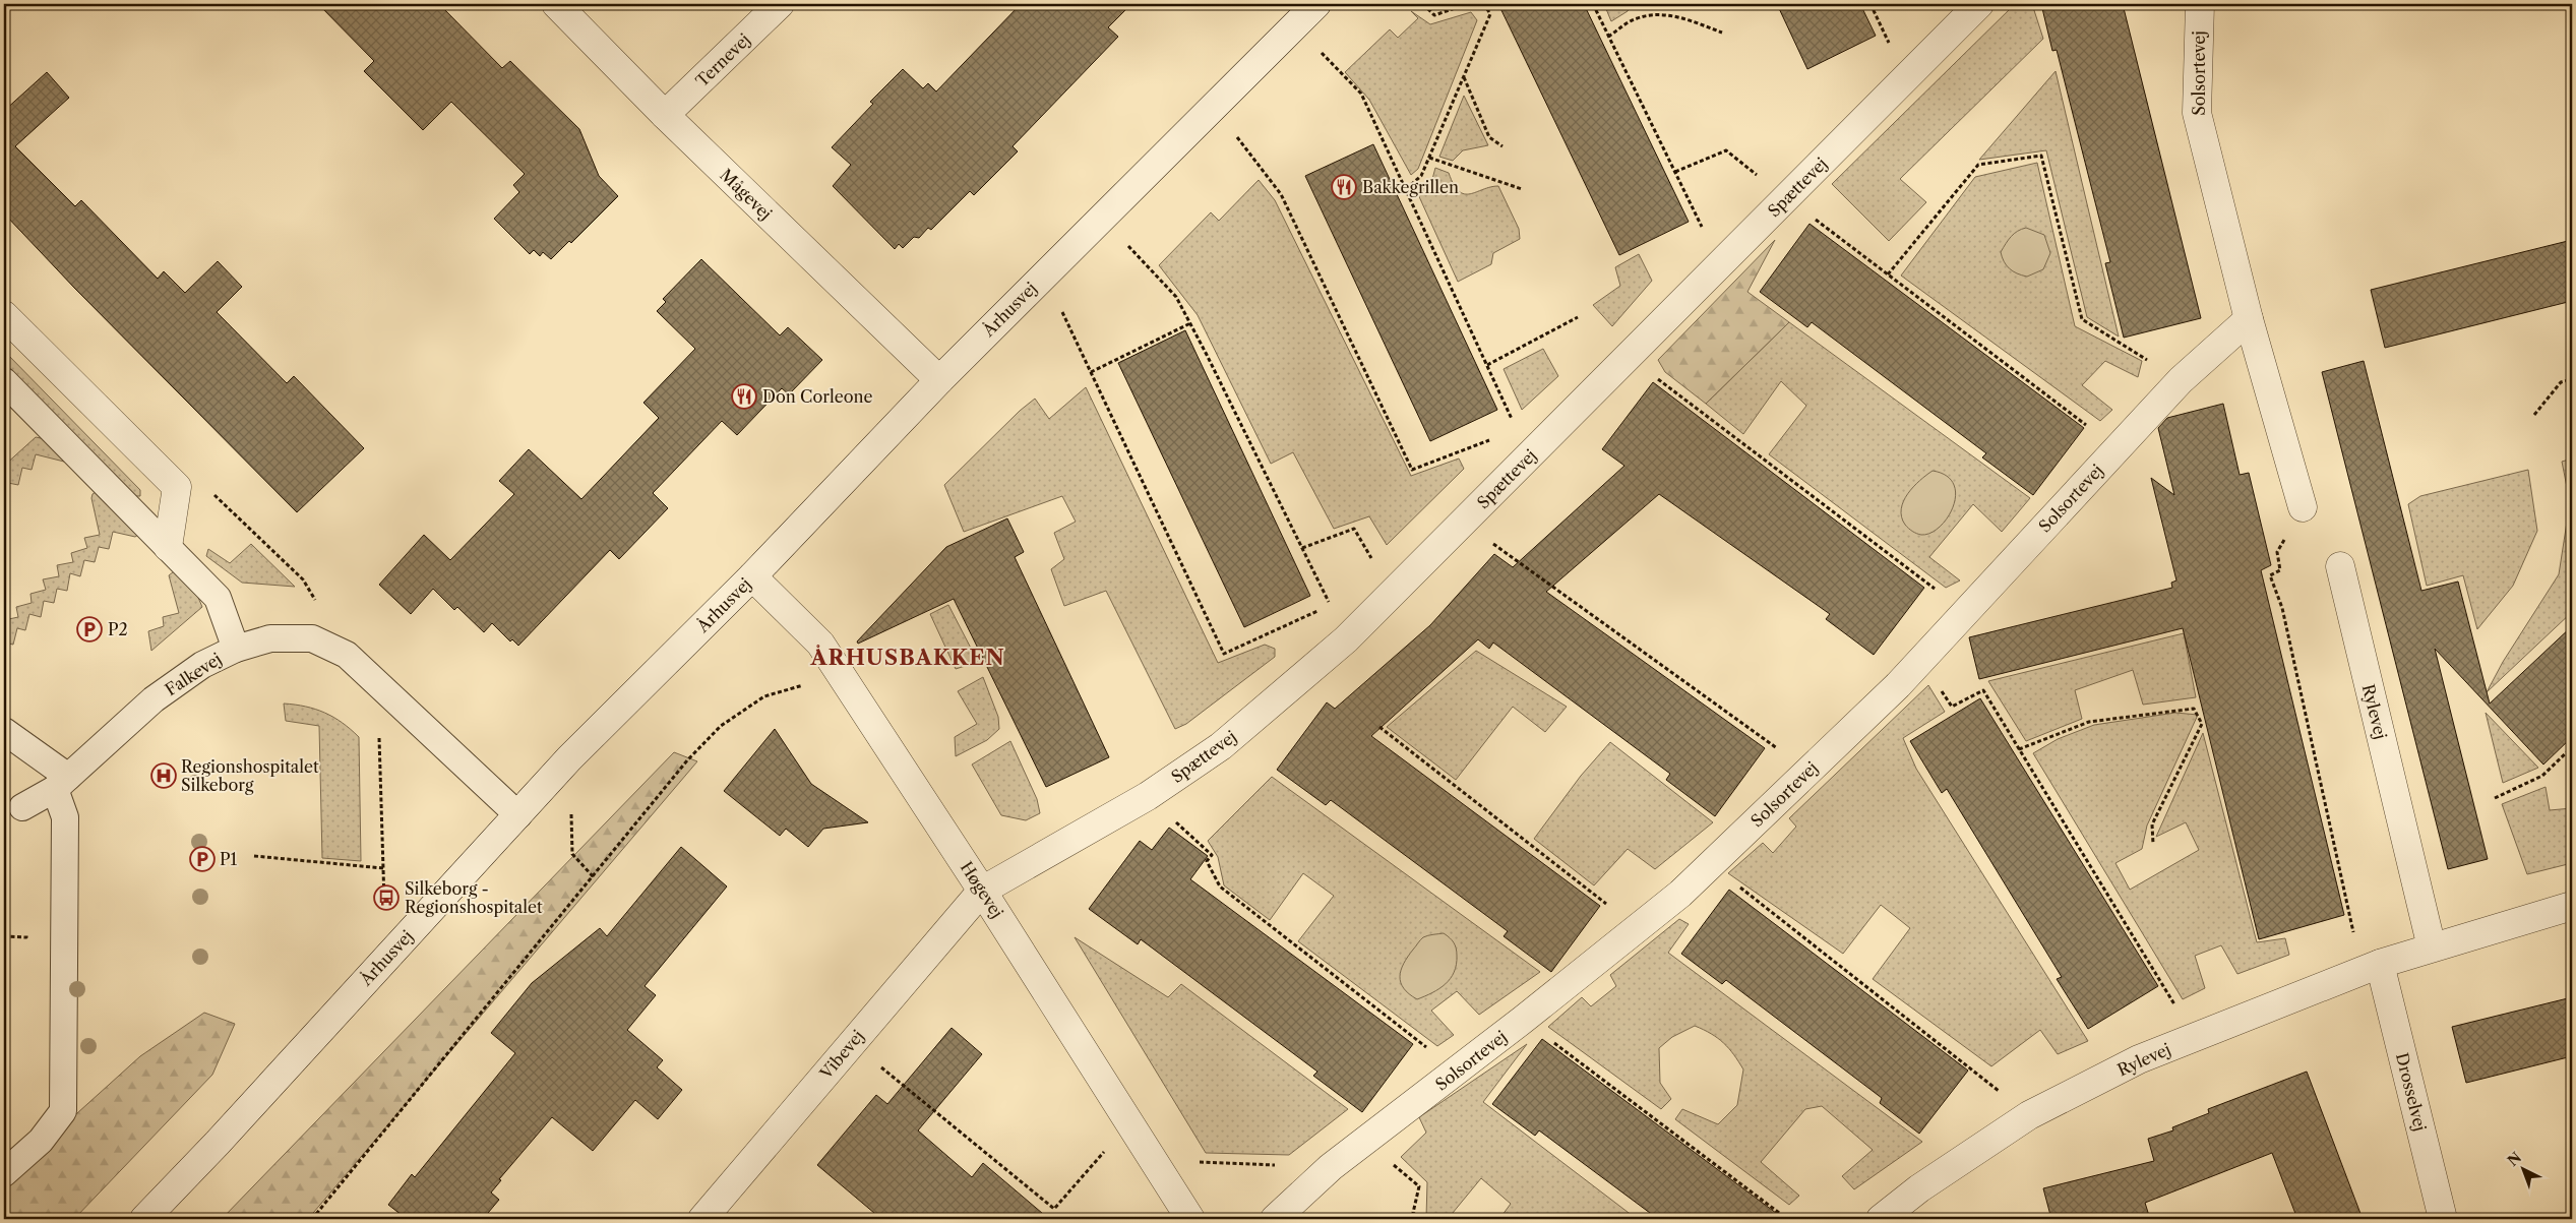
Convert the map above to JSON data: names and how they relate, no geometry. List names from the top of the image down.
{
  "streets": {
    "street": [
      "Ternevej",
      "Solsortevej",
      "Spættevej",
      "Mågevej",
      "Århusvej",
      "Rylevej",
      "Høgevej",
      "Vibevej",
      "Drosselvej"
    ],
    "lane": ["Falkevej"]
  },
  "crossings": [
    ["Ternevej", "Mågevej"],
    ["Spættevej", "Høgevej"],
    ["Spættevej", "Vibevej"],
    ["Mågevej", "Århusvej"],
    ["Århusvej", "Falkevej"],
    ["Århusvej", "Høgevej"],
    ["Rylevej", "Drosselvej"],
    ["Høgevej", "Vibevej"]
  ],
  "districts": ["ÅRHUSBAKKEN"],
  "places": {
    "restaurant": ["Bakkegrillen", "Don Corleone"],
    "parking": ["P2", "P1"],
    "hospital": ["Regionshospitalet Silkeborg"],
    "bus stop": ["Silkeborg - Regionshospitalet"]
  },
  "north": "top left"
}
